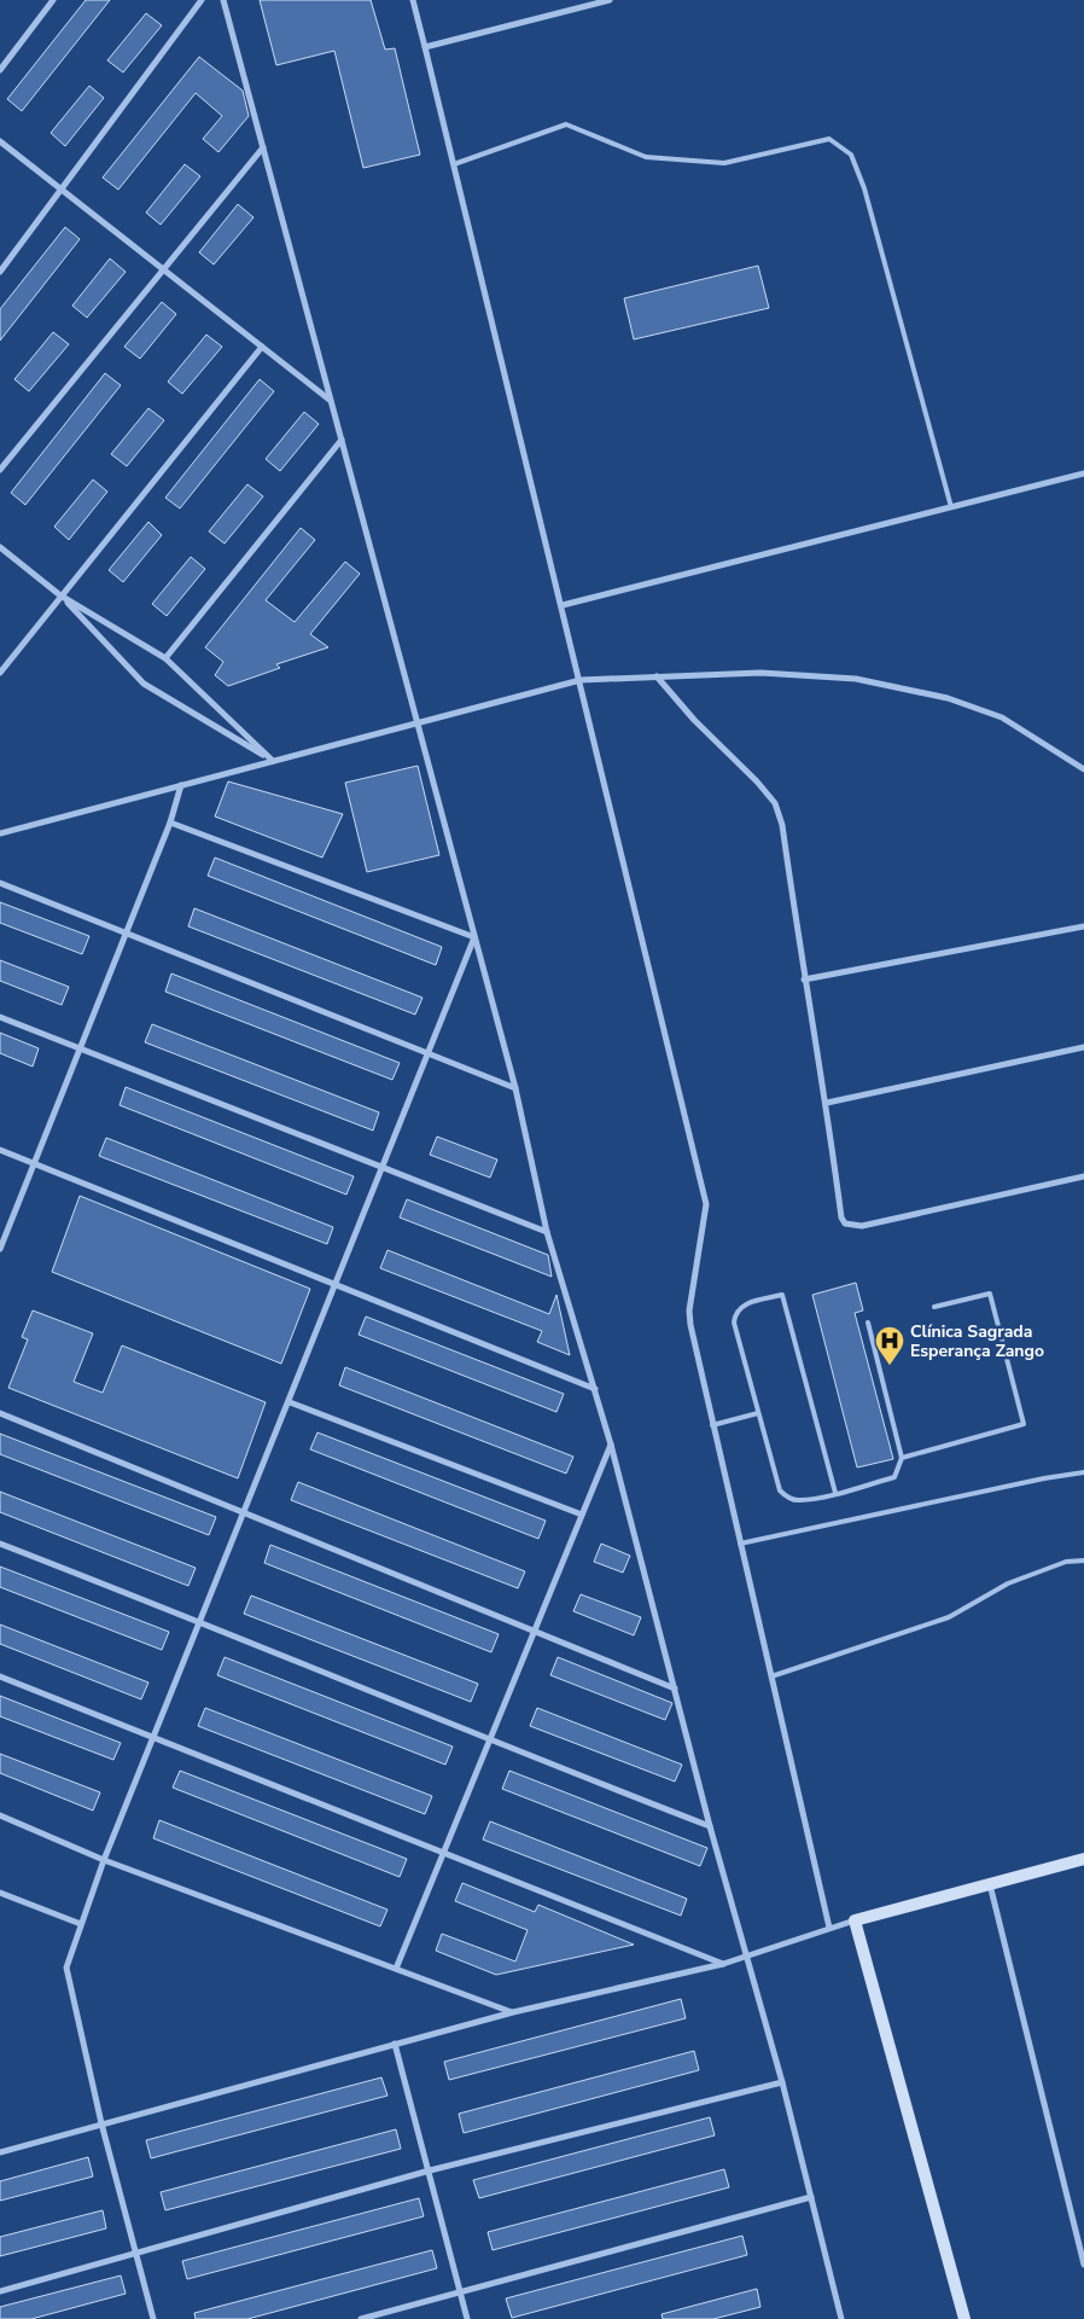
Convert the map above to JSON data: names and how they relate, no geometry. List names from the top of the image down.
{
  "places": {
    "hospital": ["Clínica Sagrada Esperança Zango"]
  }
}
